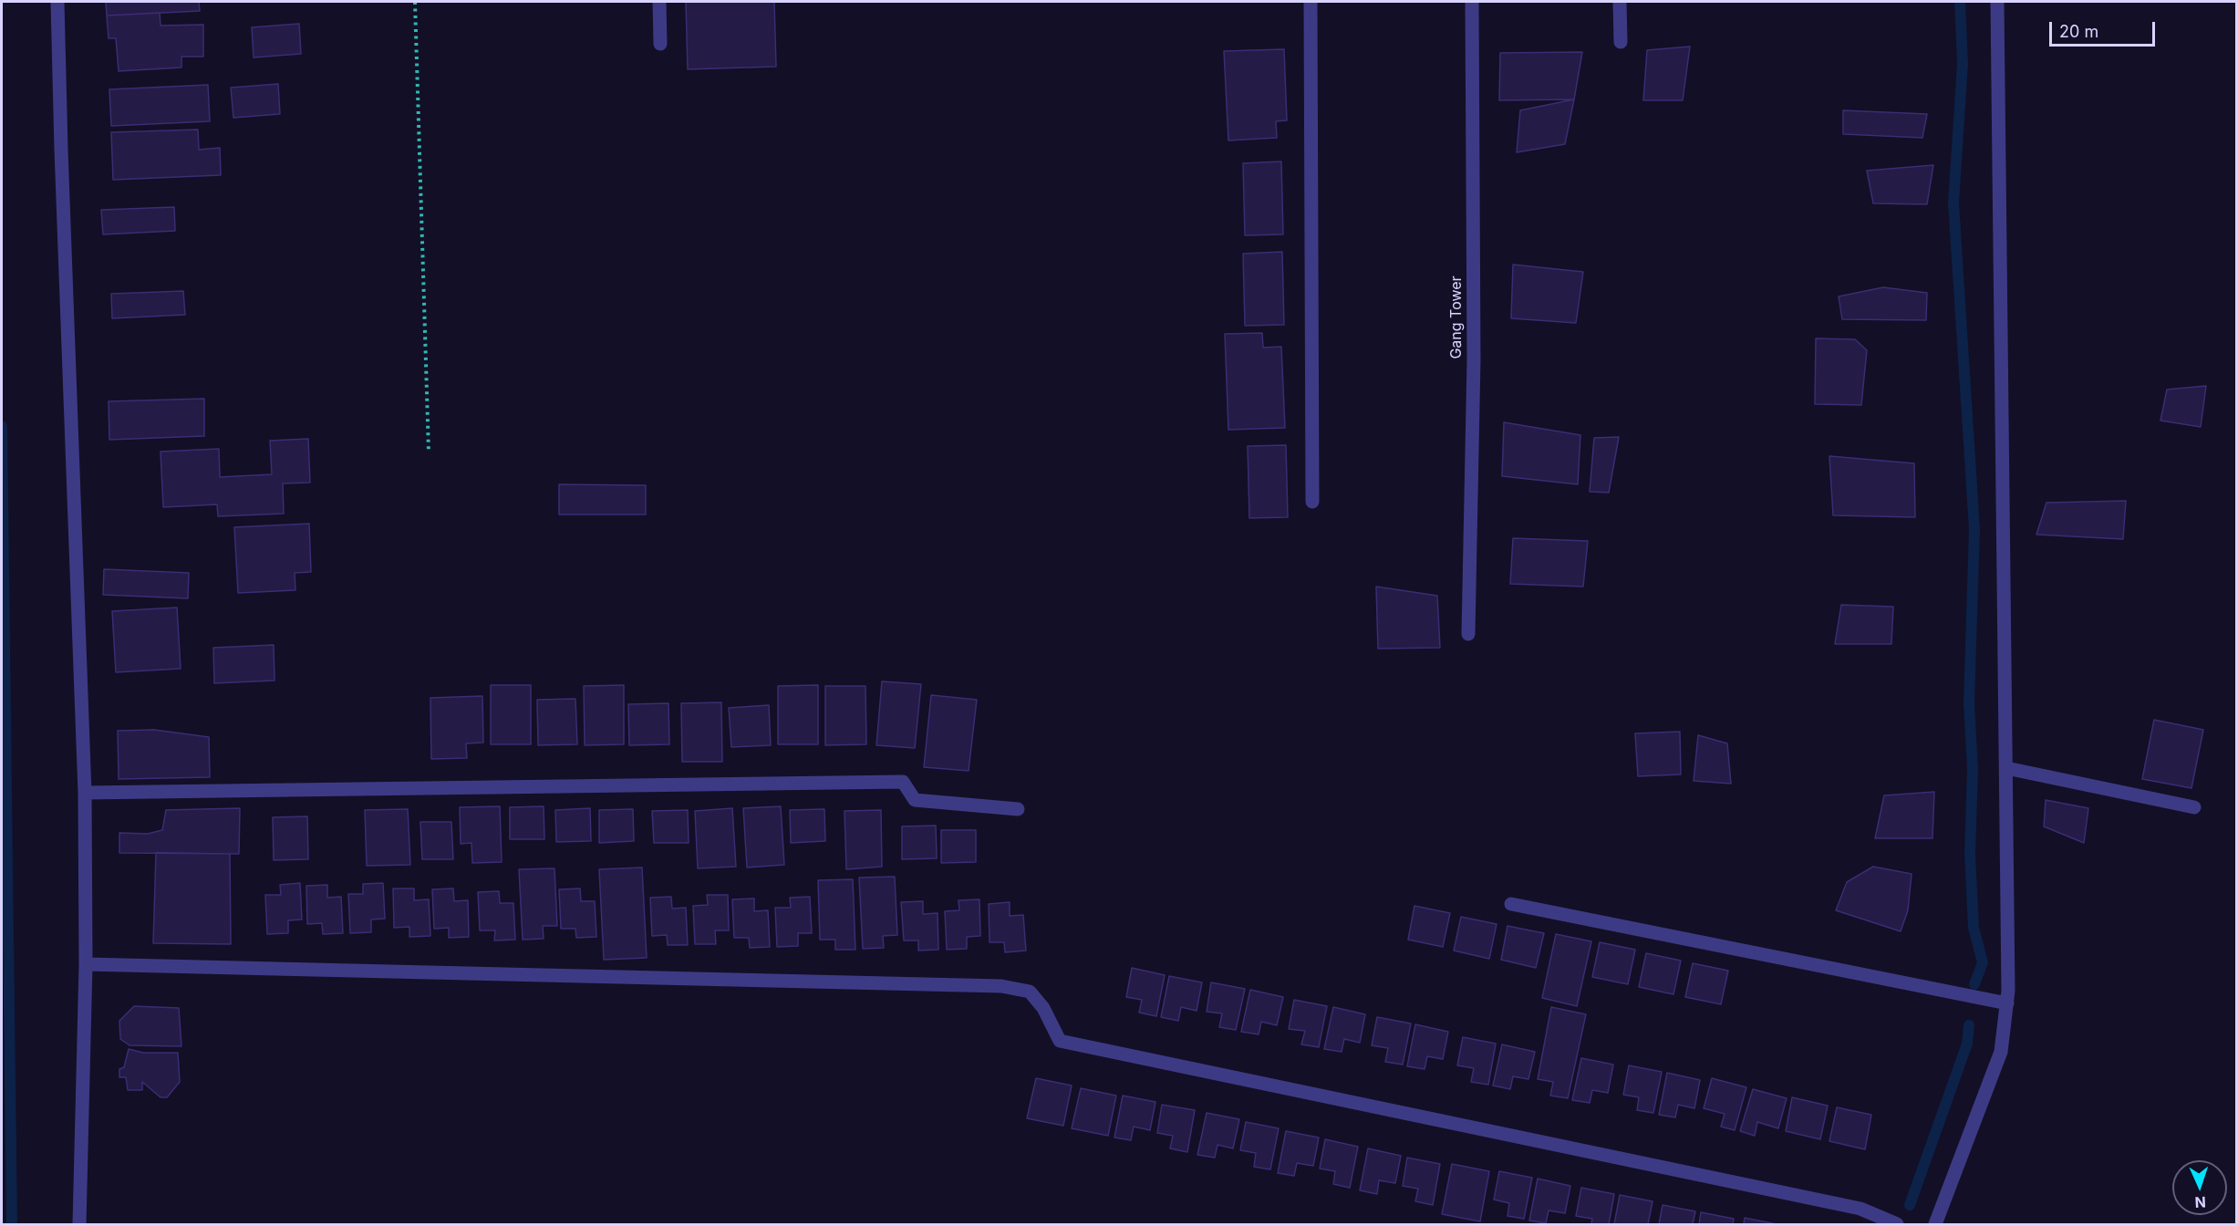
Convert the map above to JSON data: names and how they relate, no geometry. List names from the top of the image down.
{
  "streets": {
    "street": ["Gang Tower"]
  },
  "scale_bar": "20 m",
  "north": "bottom"
}
